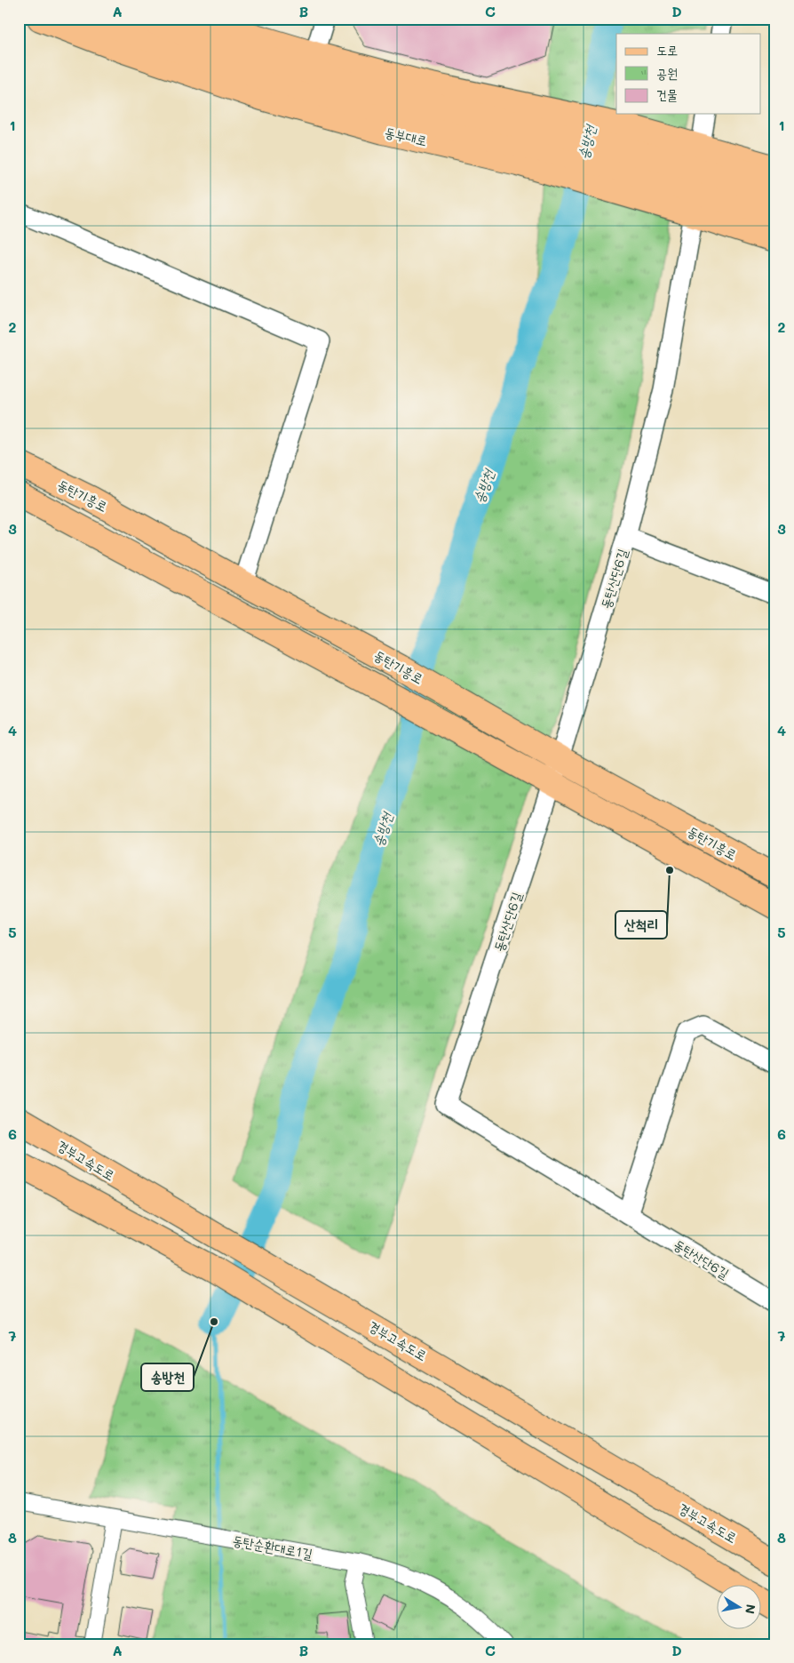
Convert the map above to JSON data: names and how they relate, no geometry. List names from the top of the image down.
{
  "streets": {
    "main road": ["동부대로", "동탄기흥로", "경부고속도로"],
    "street": ["동탄산단6길", "동탄순환대로1길"]
  },
  "crossings": [
    ["동부대로", "동탄산단6길"],
    ["동탄기흥로", "동탄산단6길"]
  ],
  "water": ["송방천"],
  "places": ["산척리", "송방천"],
  "legend": ["도로", "공원", "건물"],
  "north": "right",
  "grid": {
    "columns": [
      "A",
      "B",
      "C",
      "D"
    ],
    "rows": [
      "1",
      "2",
      "3",
      "4",
      "5",
      "6",
      "7",
      "8"
    ]
  }
}
